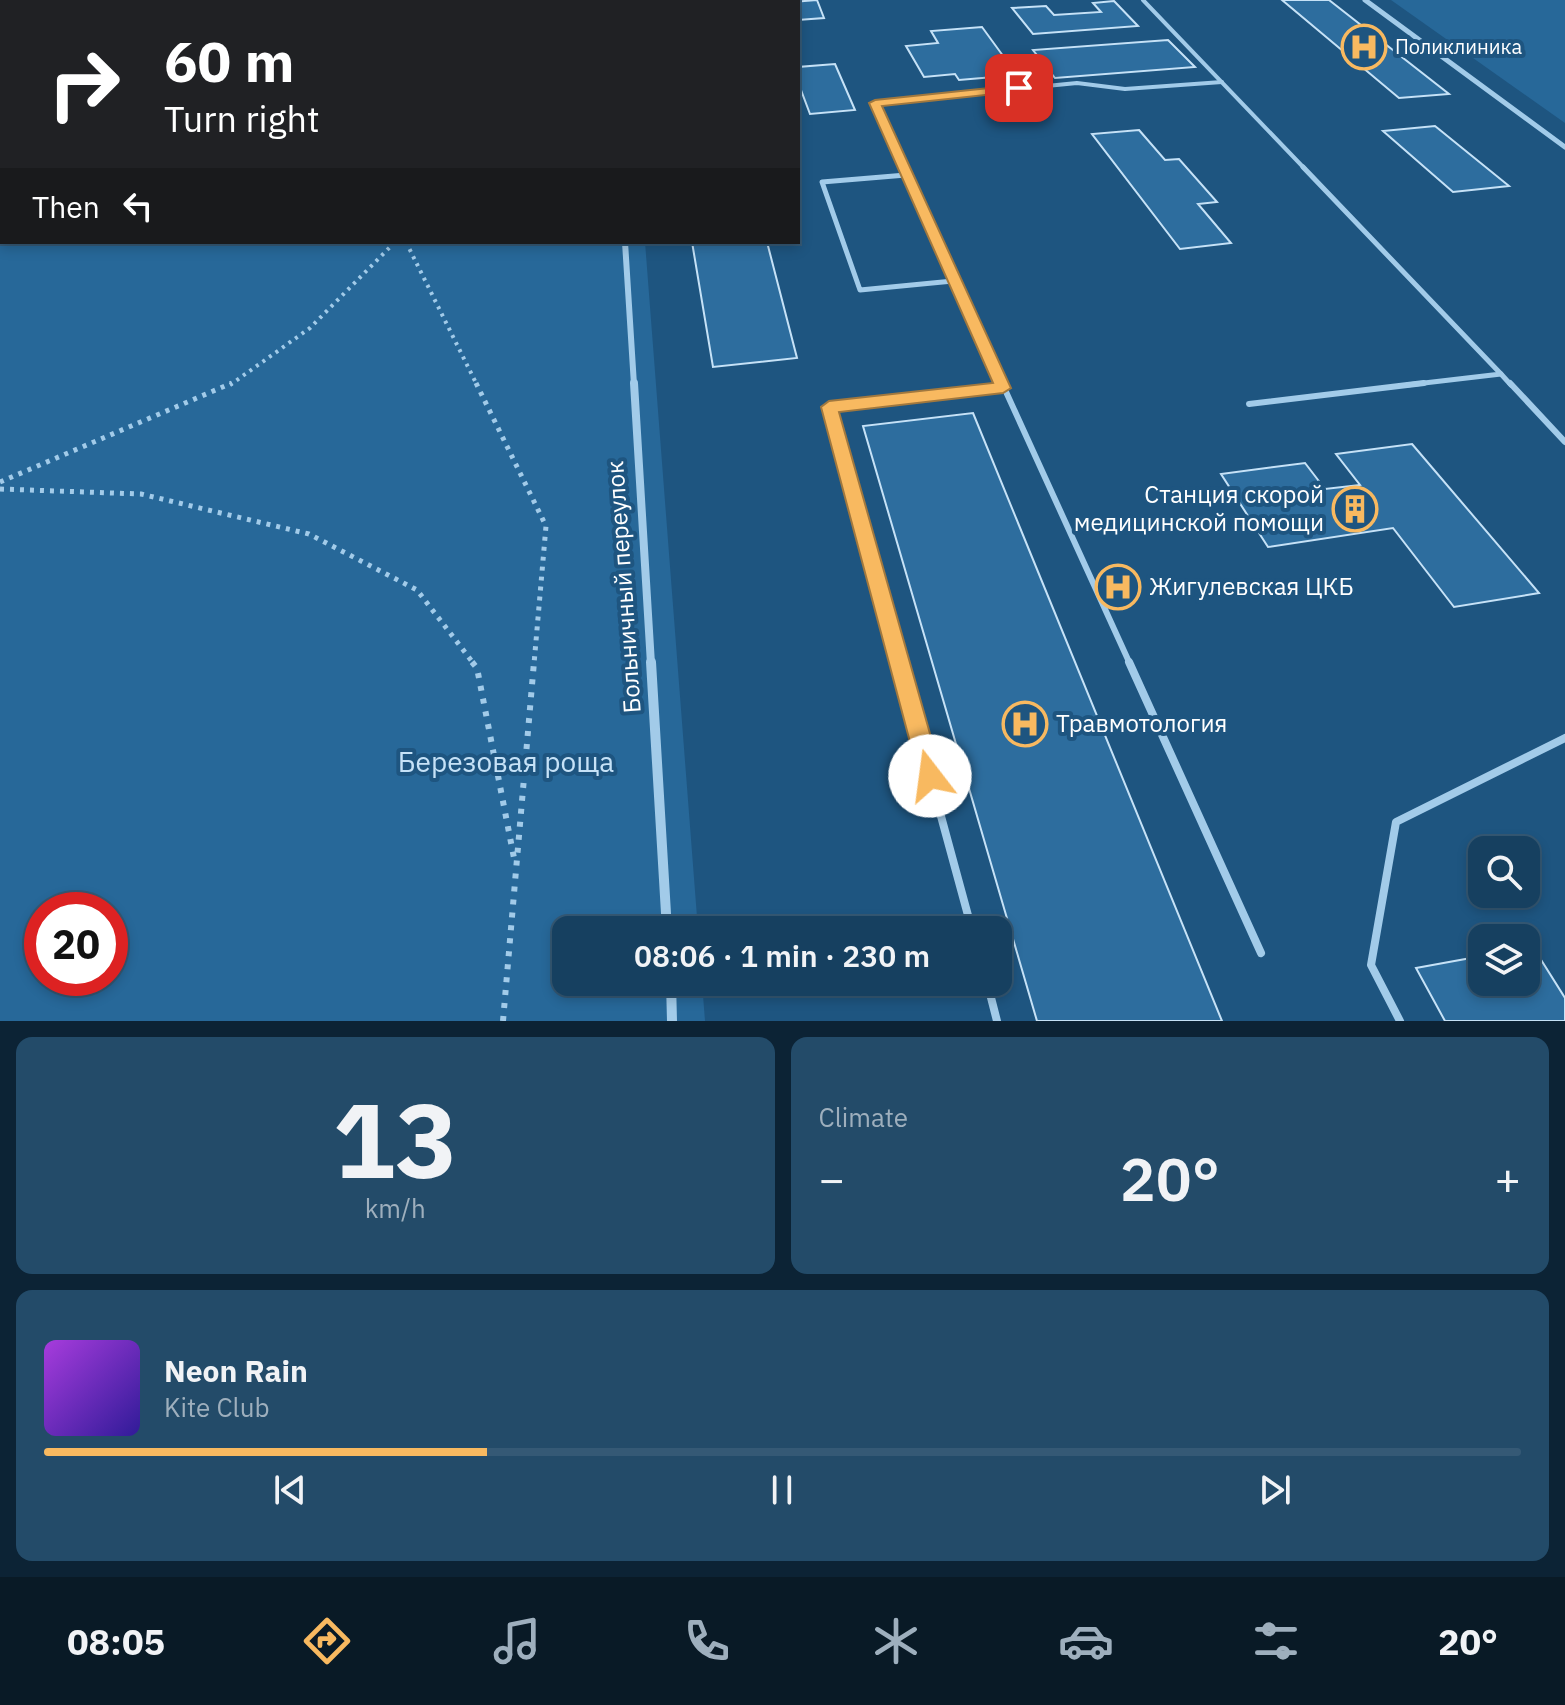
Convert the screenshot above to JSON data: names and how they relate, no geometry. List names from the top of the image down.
{
  "streets": {
    "street": ["Больничный переулок"]
  },
  "parks": ["Березовая роща"],
  "places": {
    "hospital": ["Поликлиника", "Жигулевская ЦКБ", "Травмотология"],
    "building": ["Станция скорой медицинской помощи"]
  },
  "page": {
    "turn": ["60 m", "Turn right"],
    "then": "Then",
    "limit": "20",
    "trip": "08:06 · 1 min · 230 m",
    "tile": [
      ["13", "km/h"],
      "Climate"
    ],
    "heat": ["−", "20°", "+"],
    "song": ["Neon Rain", "Kite Club"],
    "tabs": ["08:05", "20°"]
  }
}
